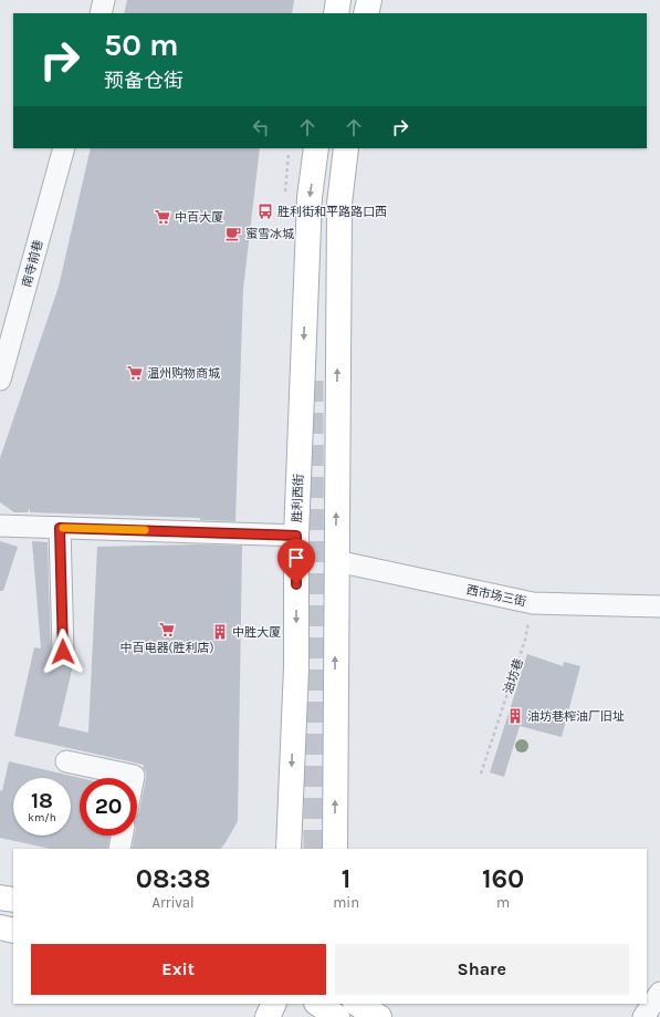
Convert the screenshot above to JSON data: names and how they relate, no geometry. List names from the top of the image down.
{
  "streets": {
    "main road": ["胜利西街"],
    "street": ["南寺前巷", "西市场三街"],
    "path": ["油坊巷"]
  },
  "crossings": [
    ["西市场三街", "油坊巷"]
  ],
  "places": {
    "bus stop": ["胜利街和平路路口西"],
    "supermarket": ["中百大厦", "温州购物商城", "中百电器(胜利店)"],
    "cafe": ["蜜雪冰城"],
    "building": ["中胜大厦", "油坊巷榨油厂旧址"]
  },
  "page": {
    "turn": ["50 m", "预备仓街"],
    "speed": "18 km/h",
    "limit": "20",
    "eta": [
      "08:38",
      "Arrival",
      "1",
      "min",
      "160",
      "m"
    ],
    "buttons": ["Exit", "Share"]
  }
}
